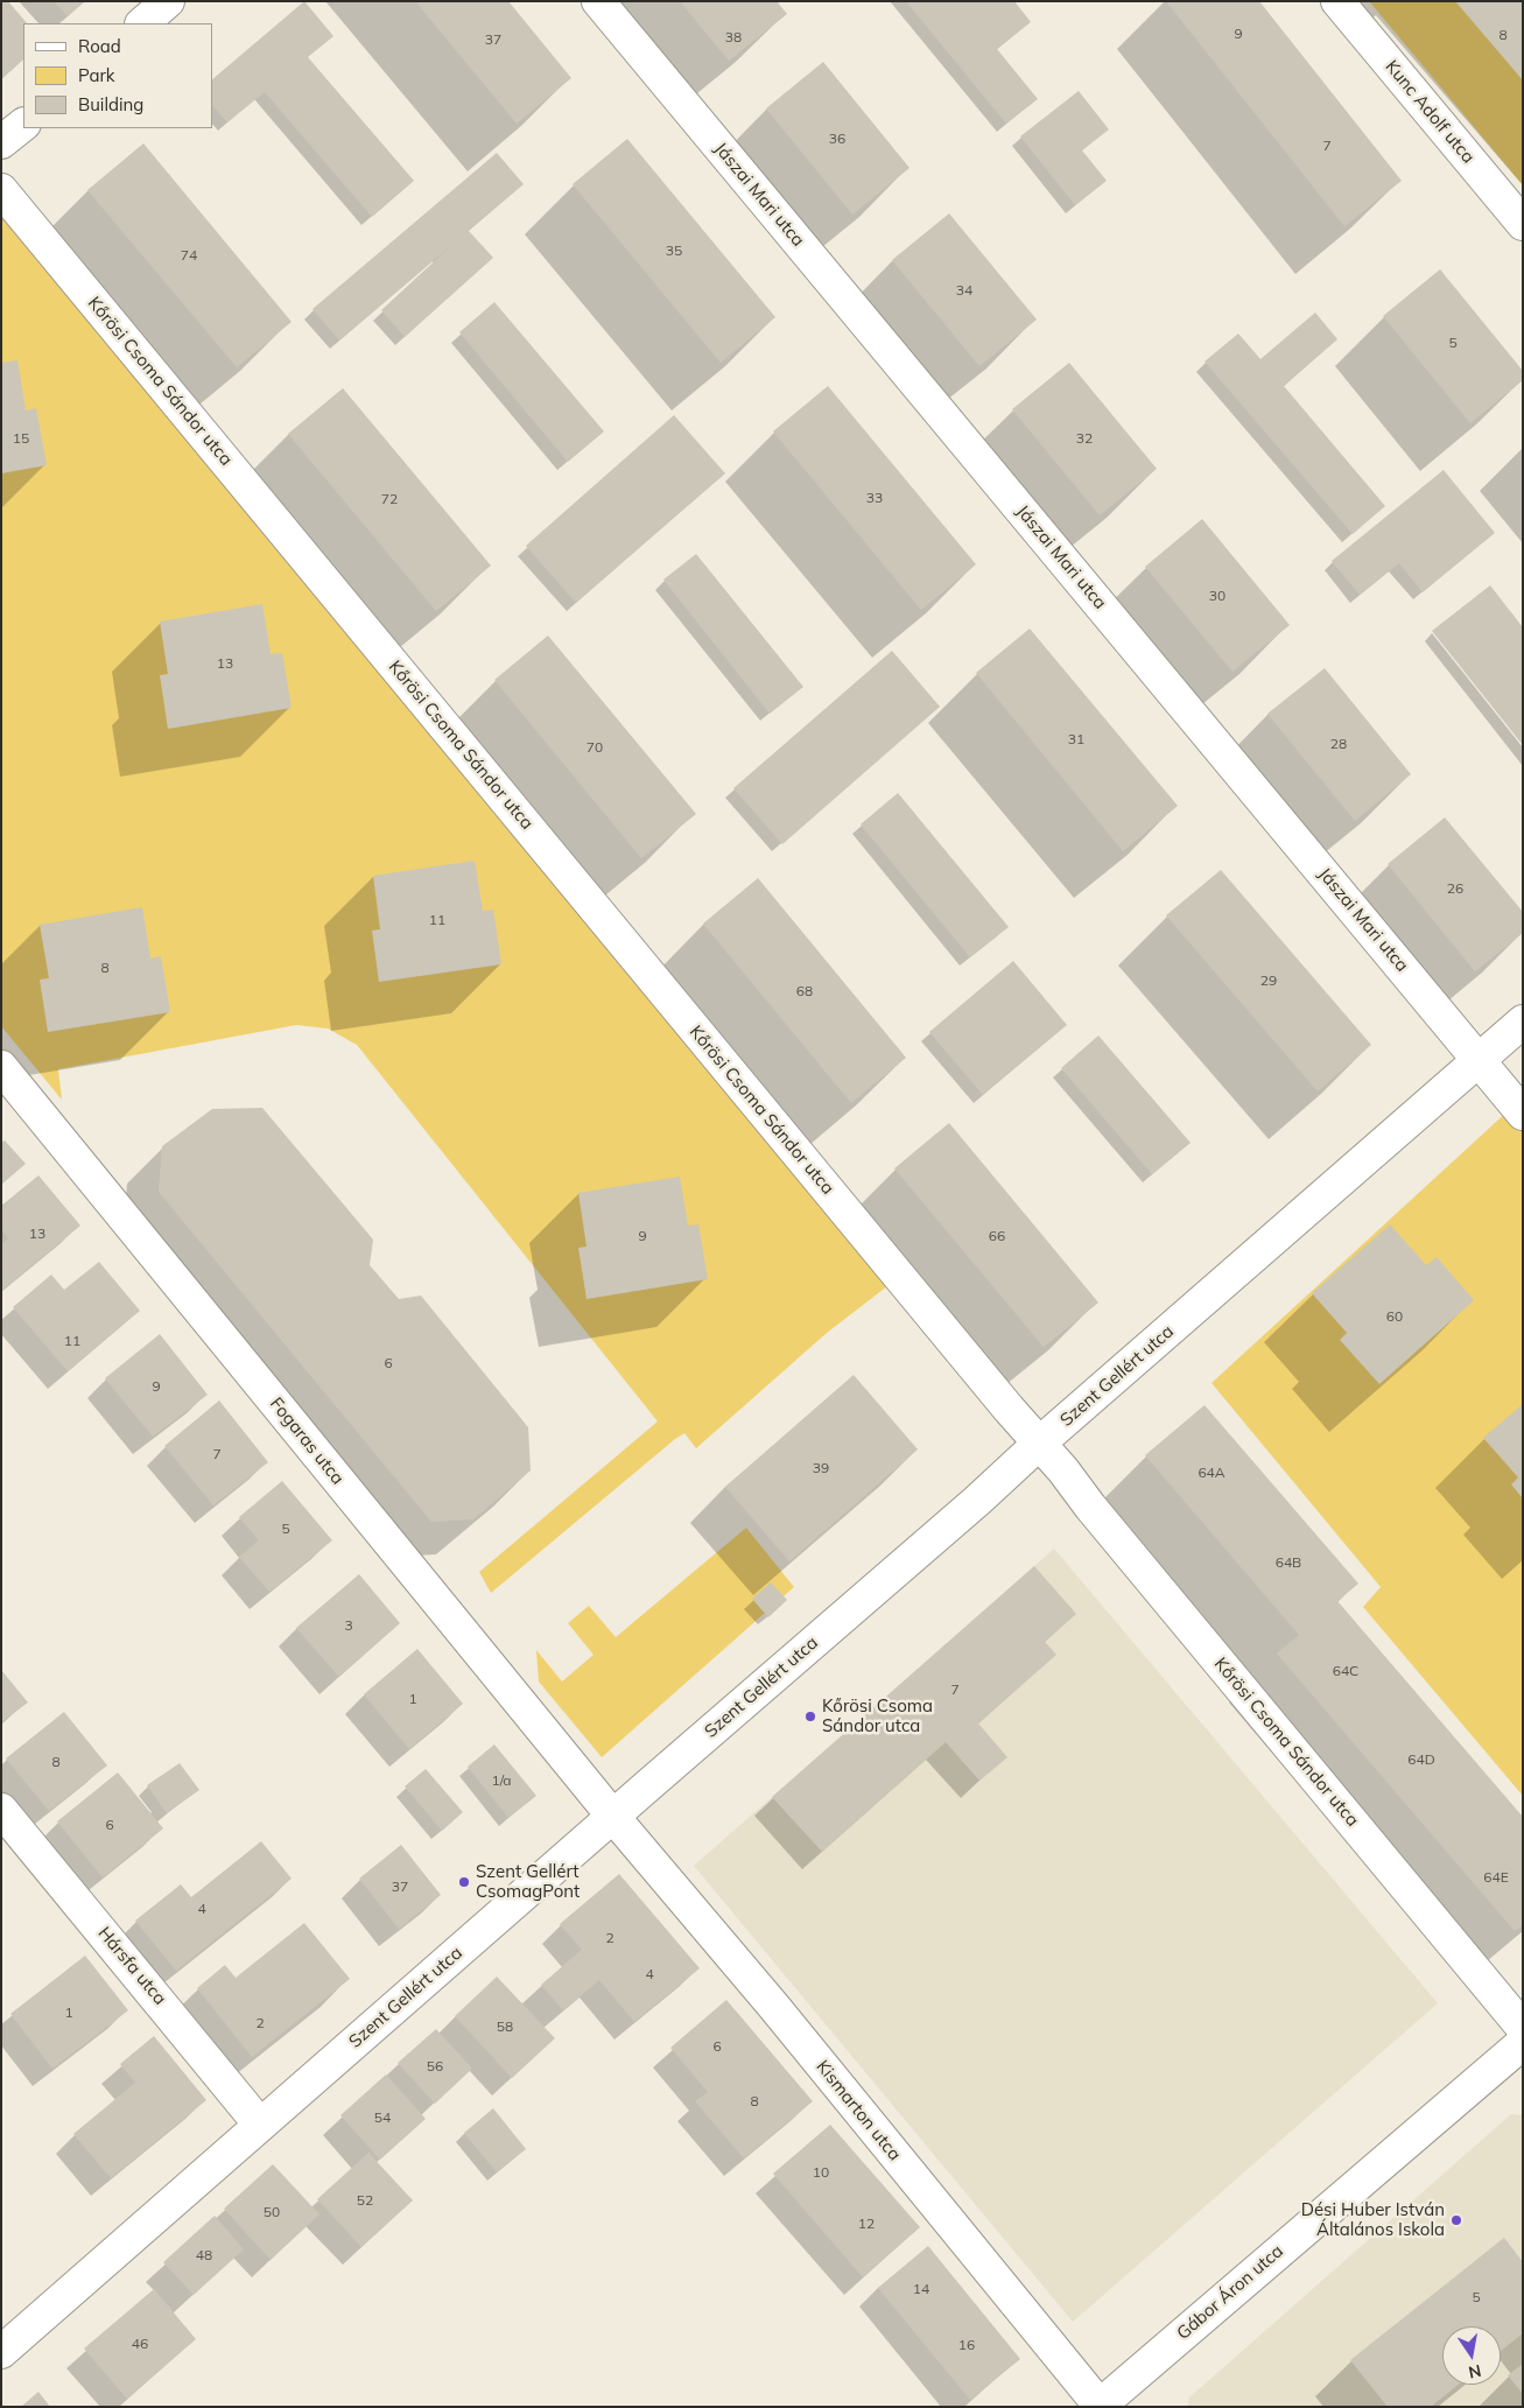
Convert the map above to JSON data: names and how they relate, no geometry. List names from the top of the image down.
{
  "streets": {
    "street": [
      "Kunc Adolf utca",
      "Jászai Mari utca",
      "Kőrösi Csoma Sándor utca",
      "Szent Gellért utca",
      "Fogaras utca",
      "Hársfa utca",
      "Kismarton utca",
      "Gábor Áron utca"
    ]
  },
  "crossings": [
    ["Jászai Mari utca", "Szent Gellért utca"],
    ["Kőrösi Csoma Sándor utca", "Szent Gellért utca"],
    ["Szent Gellért utca", "Fogaras utca"],
    ["Szent Gellért utca", "Hársfa utca"],
    ["Szent Gellért utca", "Kismarton utca"],
    ["Fogaras utca", "Kismarton utca"],
    ["Kismarton utca", "Gábor Áron utca"]
  ],
  "places": ["Kőrösi Csoma Sándor utca", "Szent Gellért CsomagPont", "Dési Huber István Általános Iskola"],
  "house_numbers": [
    "9",
    "8",
    "38",
    "37",
    "36",
    "7",
    "35",
    "74",
    "34",
    "5",
    "15",
    "32",
    "33",
    "72",
    "30",
    "13",
    "31",
    "28",
    "70",
    "26",
    "11",
    "8",
    "29",
    "68",
    "13",
    "9",
    "66",
    "60",
    "11",
    "6",
    "9",
    "7",
    "39",
    "64A",
    "5",
    "64B",
    "3",
    "64C",
    "7",
    "1",
    "64D",
    "8",
    "1/a",
    "6",
    "64E",
    "37",
    "4",
    "2",
    "4",
    "1",
    "2",
    "58",
    "6",
    "56",
    "8",
    "54",
    "10",
    "52",
    "50",
    "12",
    "48",
    "14",
    "5",
    "46",
    "16"
  ],
  "legend": ["Road", "Park", "Building"],
  "north": "bottom"
}
